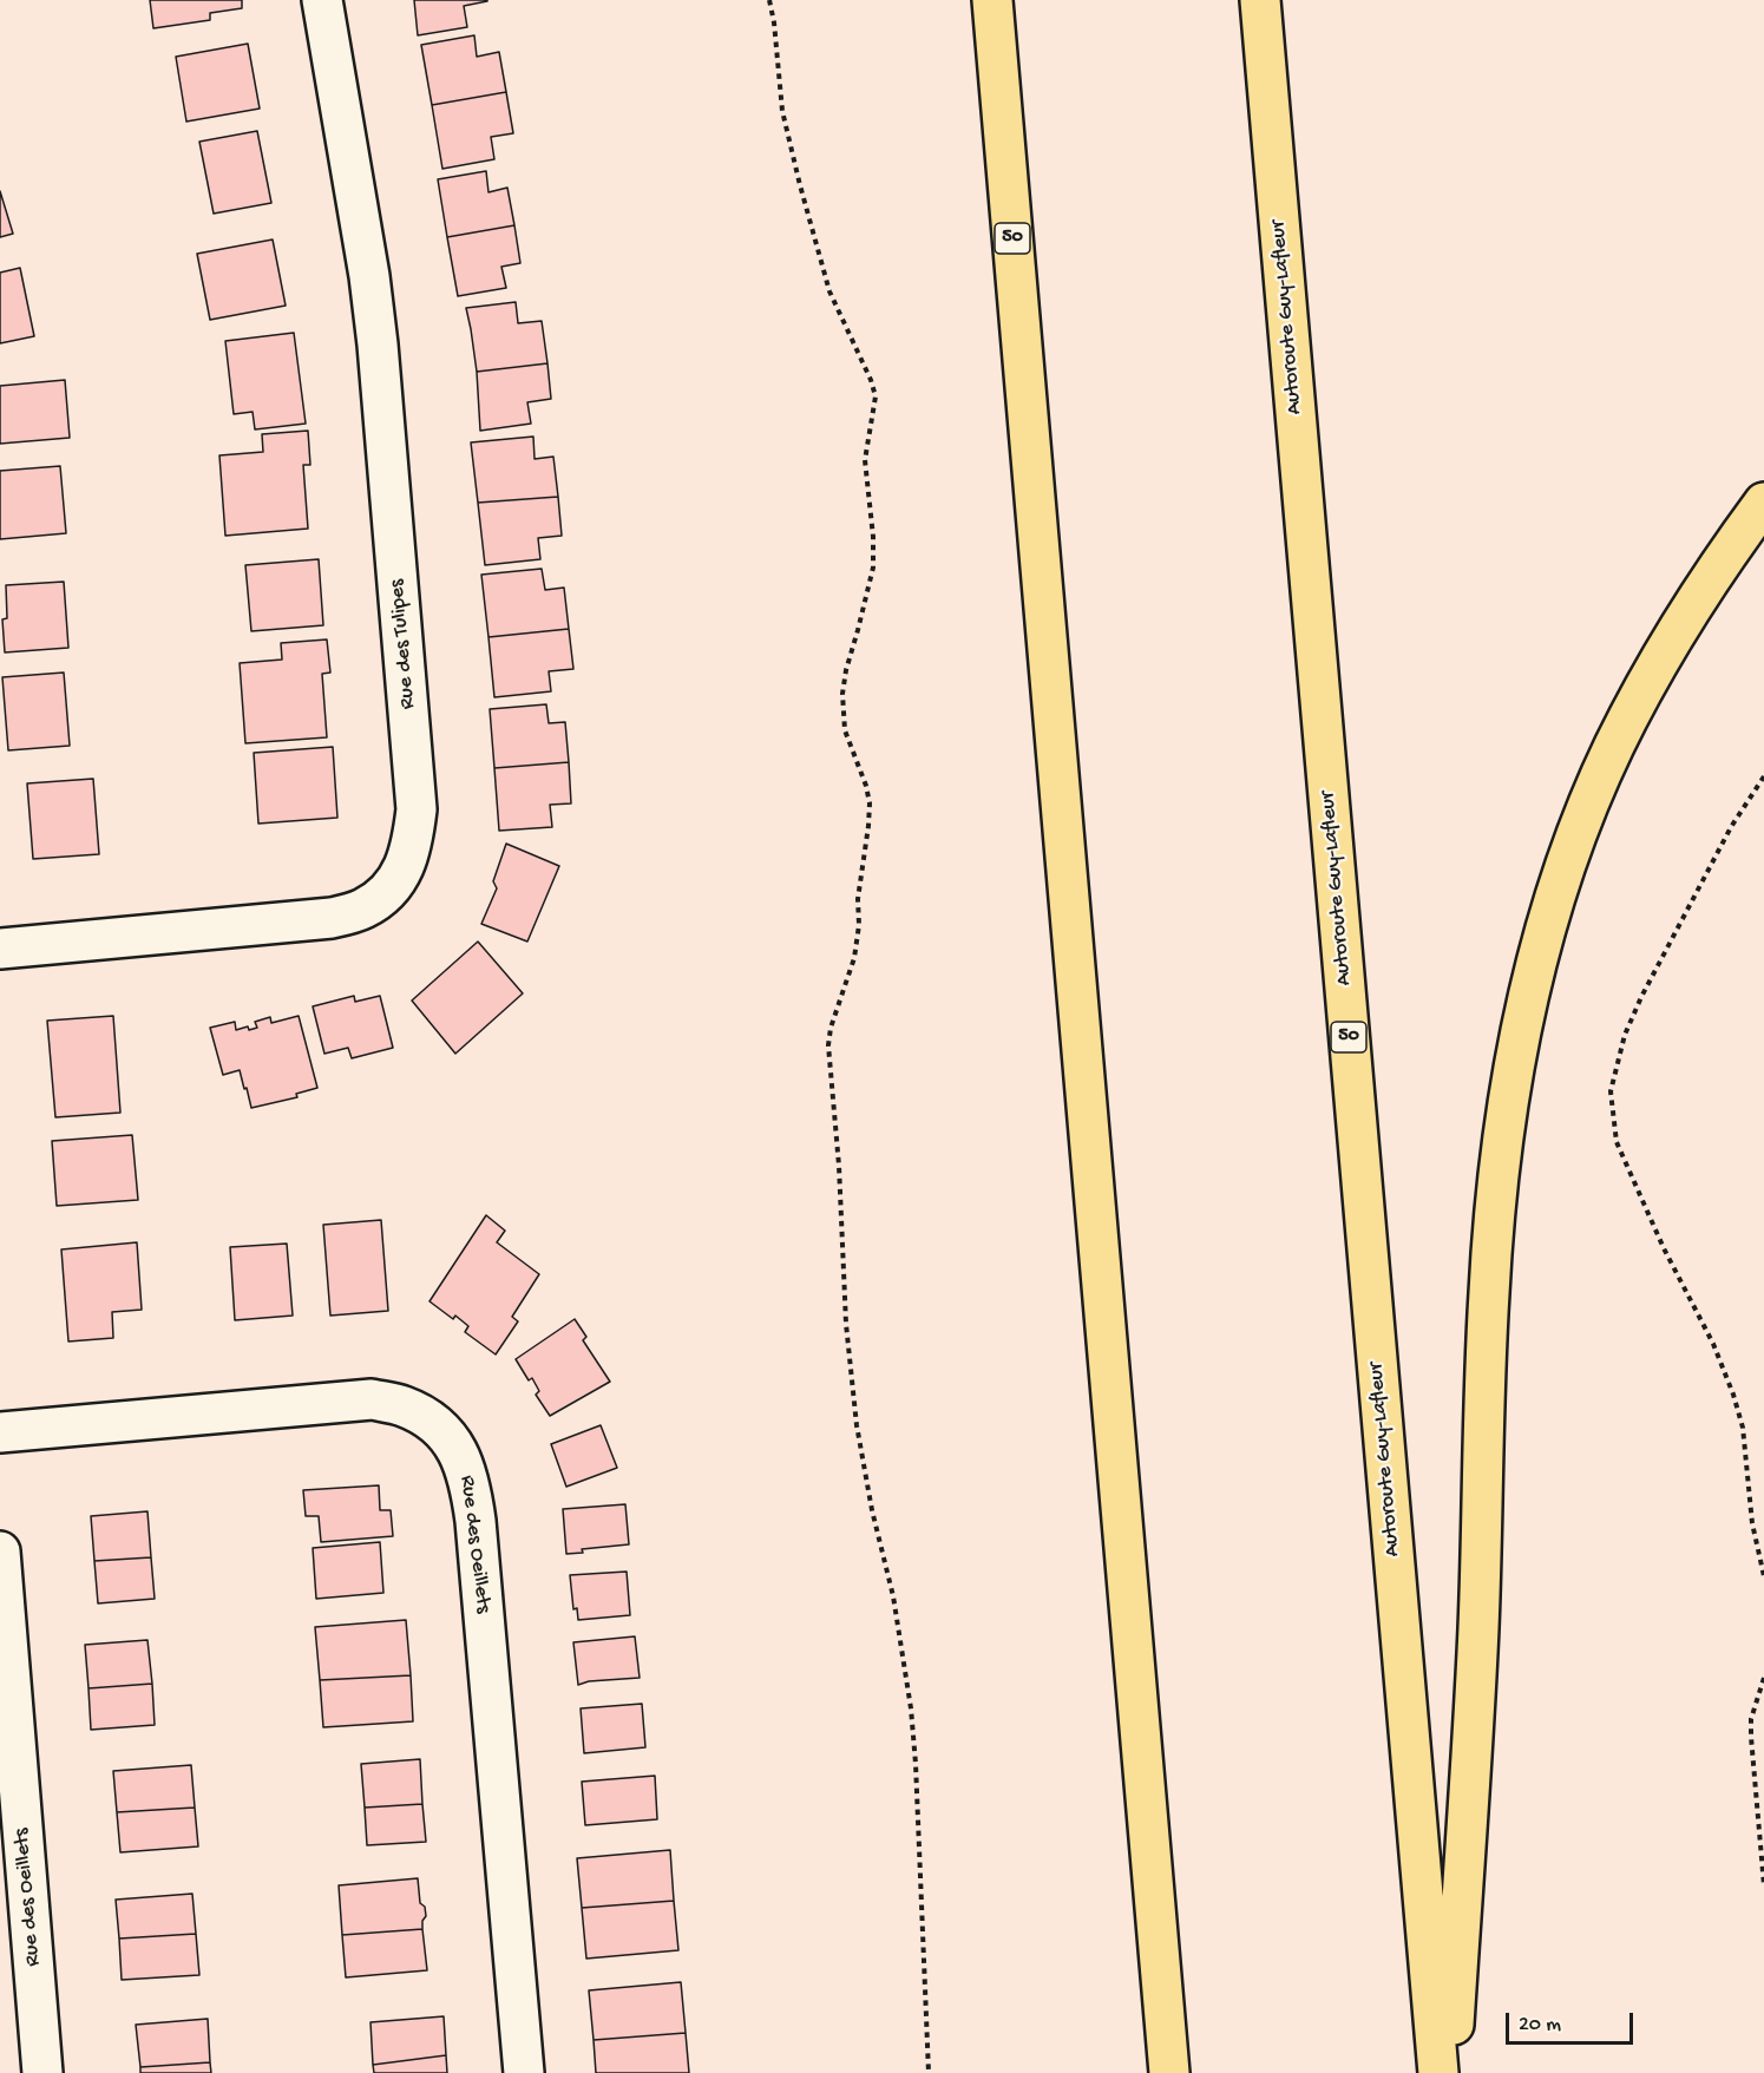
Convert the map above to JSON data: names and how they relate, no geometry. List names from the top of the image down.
{
  "streets": {
    "highway": ["50", "Autoroute Guy-Lafleur"],
    "street": ["Rue des Tulipes", "Rue des Oeillets"]
  },
  "scale_bar": "20 m"
}
